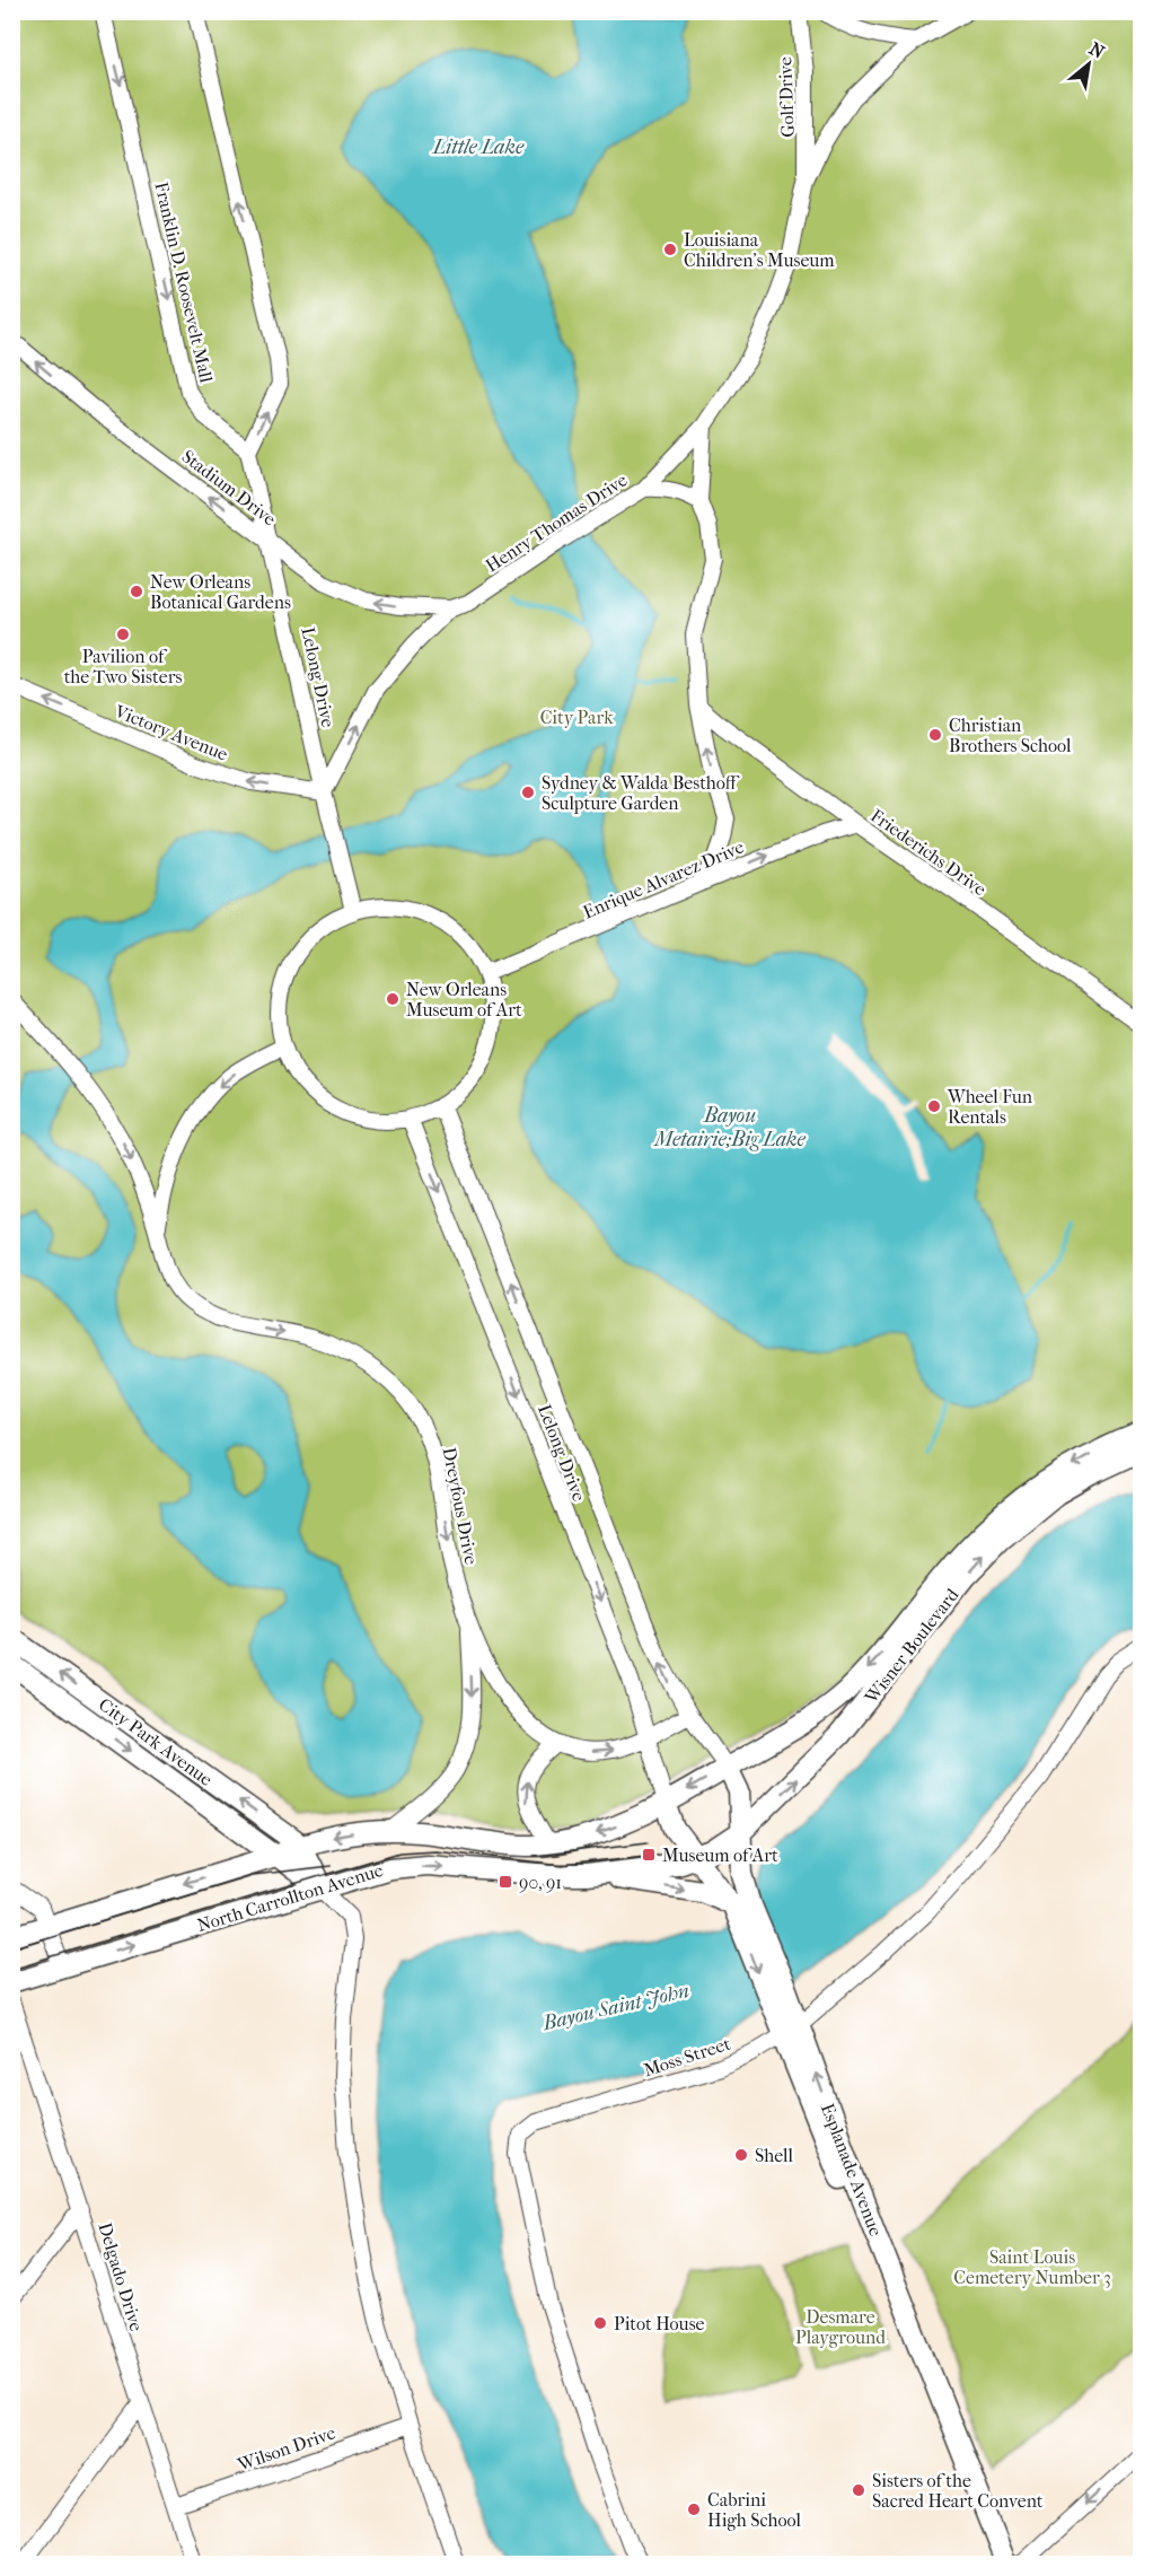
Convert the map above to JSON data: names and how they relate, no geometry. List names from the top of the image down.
{
  "streets": {
    "main road": [
      "Wisner Boulevard",
      "City Park Avenue",
      "North Carrollton Avenue",
      "Esplanade Avenue"
    ],
    "street": [
      "Golf Drive",
      "Franklin D. Roosevelt Mall",
      "Stadium Drive",
      "Henry Thomas Drive",
      "Lelong Drive",
      "Victory Avenue",
      "Friederichs Drive",
      "Enrique Alvarez Drive",
      "Dreyfous Drive",
      "Moss Street",
      "Delgado Drive",
      "Wilson Drive"
    ]
  },
  "crossings": [
    ["Golf Drive", "Henry Thomas Drive"],
    ["Franklin D. Roosevelt Mall", "Lelong Drive"],
    ["Stadium Drive", "Henry Thomas Drive"],
    ["Stadium Drive", "Lelong Drive"],
    ["Henry Thomas Drive", "Lelong Drive"],
    ["Henry Thomas Drive", "Victory Avenue"],
    ["Lelong Drive", "Victory Avenue"],
    ["Lelong Drive", "Enrique Alvarez Drive"],
    ["Lelong Drive", "Dreyfous Drive"],
    ["Lelong Drive", "Wisner Boulevard"],
    ["Lelong Drive", "Esplanade Avenue"],
    ["Friederichs Drive", "Enrique Alvarez Drive"],
    ["Wisner Boulevard", "North Carrollton Avenue"],
    ["Wisner Boulevard", "Esplanade Avenue"],
    ["City Park Avenue", "North Carrollton Avenue"],
    ["North Carrollton Avenue", "Esplanade Avenue"],
    ["Moss Street", "Esplanade Avenue"],
    ["Delgado Drive", "Wilson Drive"]
  ],
  "one_way": [
    "Stadium Drive",
    "Victory Avenue",
    "Enrique Alvarez Drive",
    "Dreyfous Drive"
  ],
  "water": ["Little Lake", "Bayou Metairie;Big Lake", "Bayou Saint John"],
  "parks": ["City Park", "Saint Louis Cemetery Number 3", "Desmare Playground"],
  "places": {
    "other": [
      "Louisiana Children's Museum",
      "New Orleans Botanical Gardens",
      "Pavilion of the Two Sisters",
      "Christian Brothers School",
      "Sydney & Walda Besthoff Sculpture Garden",
      "New Orleans Museum of Art",
      "Wheel Fun Rentals",
      "Shell",
      "Pitot House",
      "Sisters of the Sacred Heart Convent",
      "Cabrini High School"
    ],
    "transit": ["Museum of Art", "90, 91"]
  },
  "north": "top right"
}
